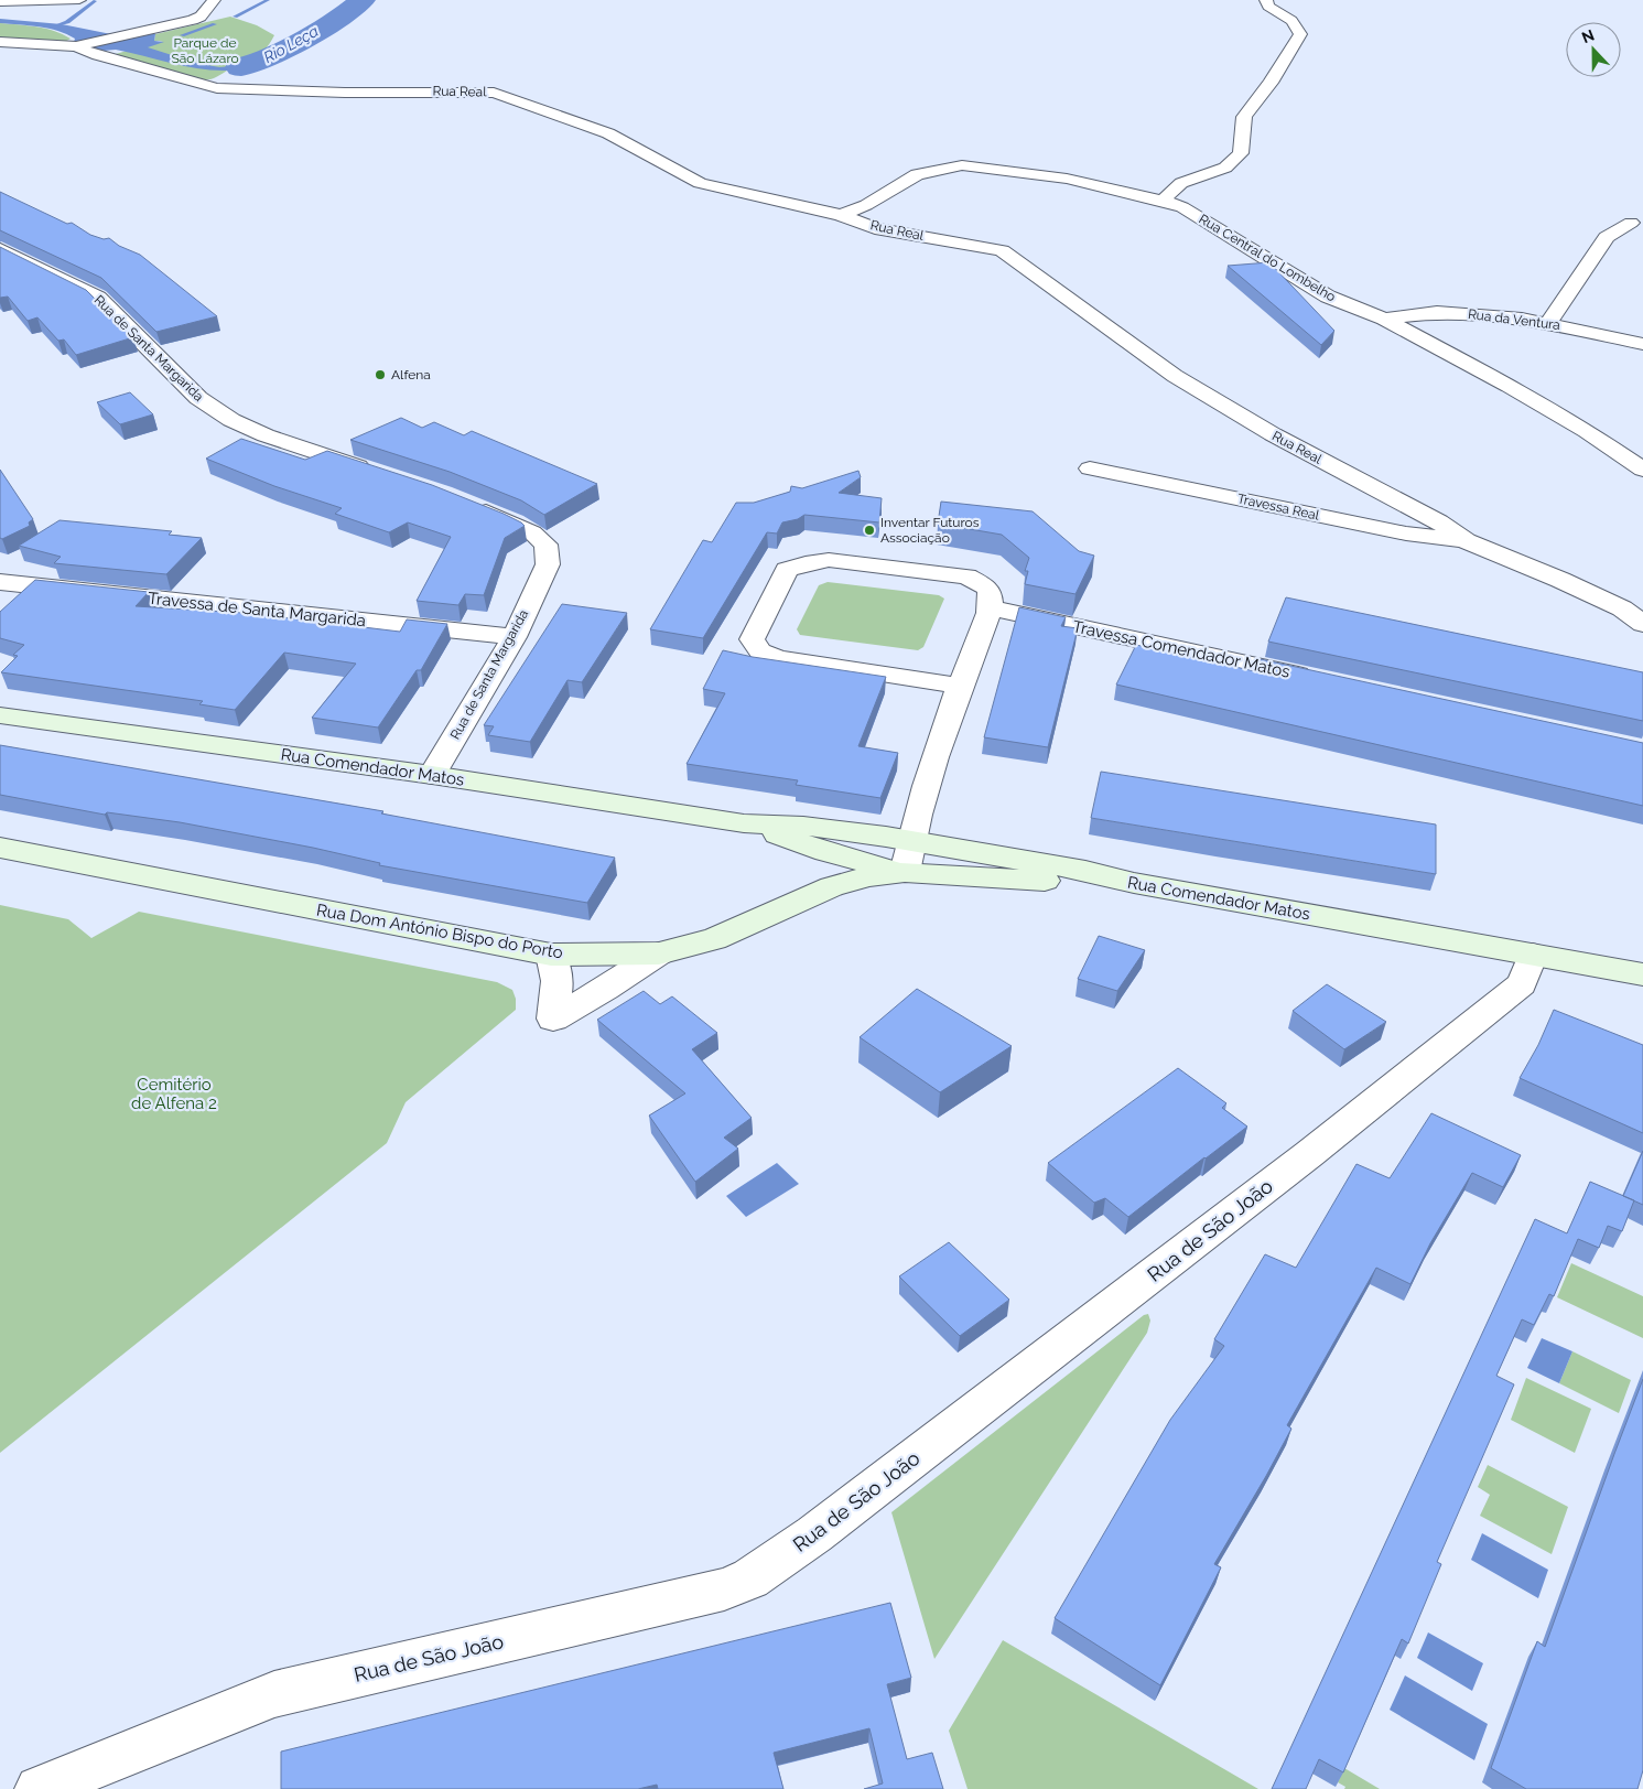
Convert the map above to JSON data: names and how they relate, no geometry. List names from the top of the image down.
{
  "streets": {
    "street": [
      "Rua Real",
      "Rua Central do Lombelho",
      "Rua da Ventura",
      "Rua de Santa Margarida",
      "Travessa Real",
      "Travessa de Santa Margarida",
      "Travessa Comendador Matos",
      "Rua Comendador Matos",
      "Rua Dom António Bispo do Porto",
      "Rua de São João"
    ]
  },
  "crossings": [
    ["Rua Real", "Rua Central do Lombelho"],
    ["Rua Real", "Travessa Real"],
    ["Rua Central do Lombelho", "Rua da Ventura"],
    ["Rua de Santa Margarida", "Travessa de Santa Margarida"],
    ["Rua de Santa Margarida", "Rua Comendador Matos"],
    ["Rua Comendador Matos", "Rua Dom António Bispo do Porto"],
    ["Rua Comendador Matos", "Rua de São João"]
  ],
  "water": ["Rio Leça"],
  "parks": ["Parque de São Lázaro", "Cemitério de Alfena 2"],
  "places": ["Alfena", "Inventar Futuros Associação"],
  "north": "top"
}
